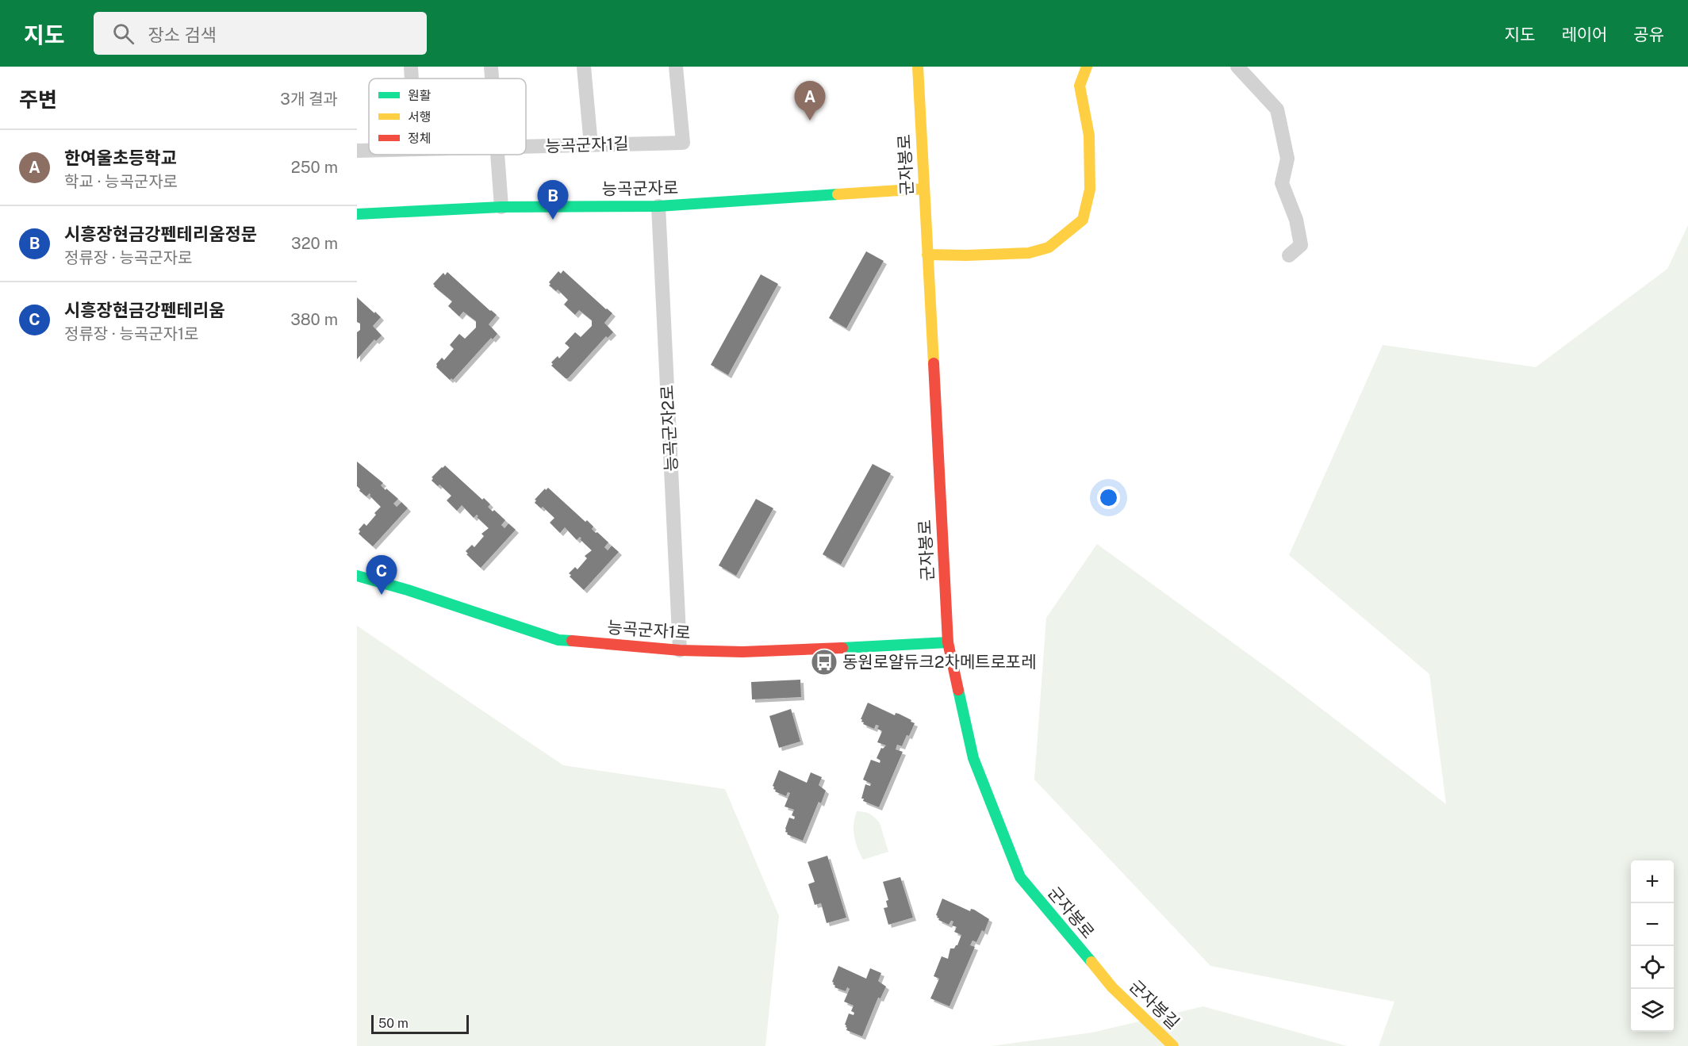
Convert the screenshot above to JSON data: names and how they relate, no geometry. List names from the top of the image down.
{
  "streets": {
    "street": [
      "능곡군자1길",
      "군자봉로",
      "능곡군자로",
      "능곡군자2로",
      "능곡군자1로",
      "군자봉길"
    ]
  },
  "crossings": [
    ["군자봉로", "능곡군자로"],
    ["군자봉로", "능곡군자1로"],
    ["군자봉로", "군자봉길"],
    ["능곡군자로", "능곡군자2로"],
    ["능곡군자2로", "능곡군자1로"]
  ],
  "places": {
    "bus stop": ["동원로얄듀크2차메트로포레"]
  },
  "legend": ["원활", "서행", "정체"],
  "scale_bar": "50 m",
  "page": {
    "header": "지도",
    "search": "장소 검색",
    "nav": ["지도", "레이어", "공유"],
    "heading": ["주변", "3개 결과"],
    "pins": ["A", "B", "C"],
    "list": [
      {
        "mark": "A",
        "name": "한여울초등학교",
        "note": "학교 · 능곡군자로",
        "value": "250 m"
      },
      {
        "mark": "B",
        "name": "시흥장현금강펜테리움정문",
        "note": "정류장 · 능곡군자로",
        "value": "320 m"
      },
      {
        "mark": "C",
        "name": "시흥장현금강펜테리움",
        "note": "정류장 · 능곡군자1로",
        "value": "380 m"
      }
    ],
    "map_buttons": ["+", "−"],
    "scale": "50 m"
  }
}
